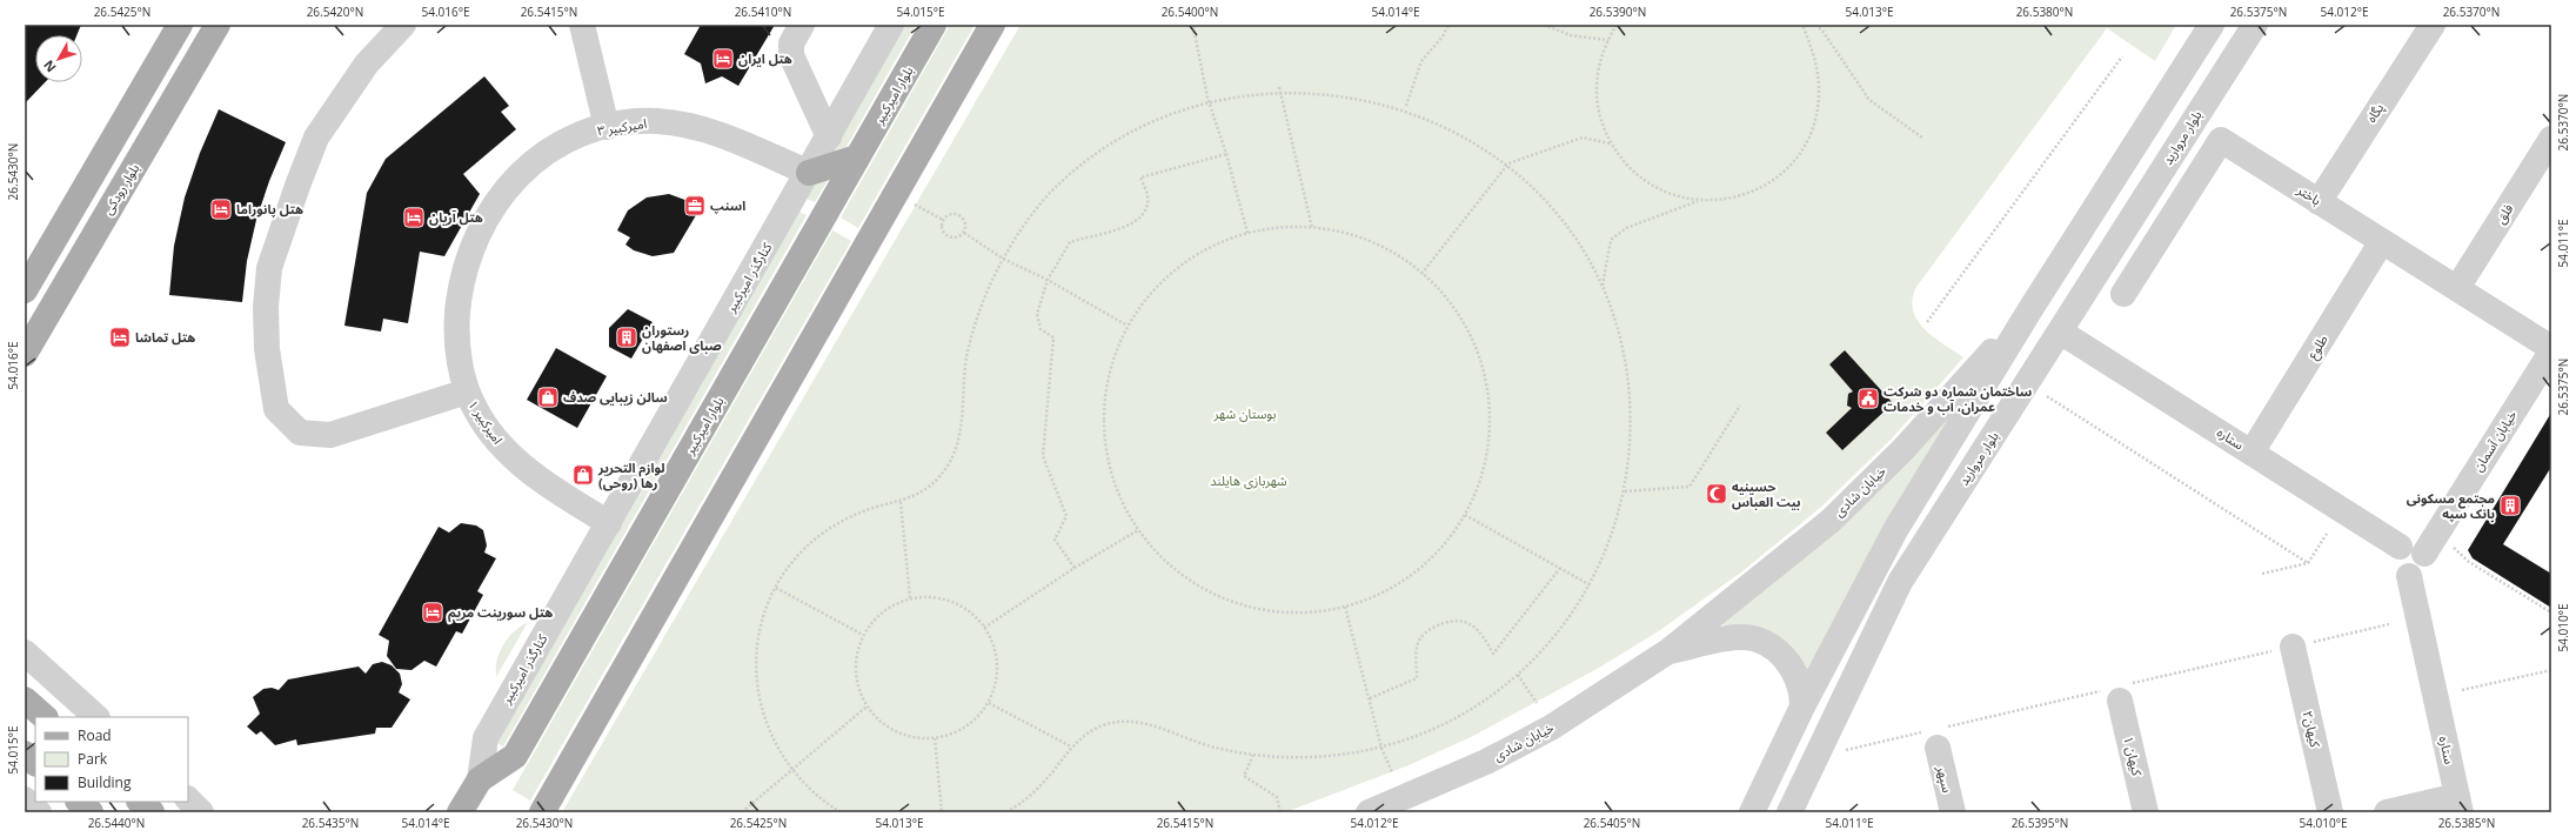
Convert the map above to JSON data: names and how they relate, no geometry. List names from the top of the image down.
{
  "streets": {
    "main road": ["بلوار امیرکبیر", "بلوار رودکی"],
    "street": [
      "پگاه",
      "امیرکبیر ۳",
      "بلوار مروارید",
      "باختر",
      "فلق",
      "کنارگذر امیرکبیر",
      "طلوع",
      "امیرکبیر ۱",
      "ستاره",
      "خیابان آسمان",
      "خیابان شادی",
      "کیهان۲",
      "کیهان ۱",
      "سپهر"
    ]
  },
  "crossings": [
    ["بلوار امیرکبیر", "کنارگذر امیرکبیر"],
    ["پگاه", "باختر"],
    ["امیرکبیر ۳", "کنارگذر امیرکبیر"],
    ["امیرکبیر ۳", "امیرکبیر ۱"],
    ["بلوار مروارید", "ستاره"],
    ["باختر", "فلق"],
    ["باختر", "طلوع"],
    ["باختر", "خیابان آسمان"],
    ["کنارگذر امیرکبیر", "امیرکبیر ۱"],
    ["طلوع", "ستاره"],
    ["ستاره", "خیابان آسمان"]
  ],
  "parks": ["بوستان شهر", "شهربازی هایلند"],
  "places": {
    "hotel": [
      "هتل ایران",
      "هتل پانوراما",
      "هتل آریان",
      "هتل تماشا",
      "هتل سورینت مريم"
    ],
    "office": ["اسنپ"],
    "building": ["رستوران صبای اصفهان", "مجتمع مسکونی بانک سپه"],
    "shop": ["سالن زیبایی صدف", "لوازم التحریر رها (روحی)"],
    "public building": ["ساختمان شماره دو شرکت عمران، آب و خدمات"],
    "mosque": ["حسینیه بیت العباس"]
  },
  "legend": ["Road", "Park", "Building"],
  "north": "bottom left",
  "coordinates": [
    "26.5425°N",
    "26.5420°N",
    "54.016°E",
    "26.5415°N",
    "26.5410°N",
    "54.015°E",
    "26.5400°N",
    "54.014°E",
    "26.5390°N",
    "54.013°E",
    "26.5380°N",
    "26.5375°N",
    "54.012°E",
    "26.5370°N",
    "26.5430°N",
    "54.011°E",
    "54.010°E",
    "26.5440°N",
    "26.5435°N",
    "26.5405°N",
    "26.5395°N",
    "26.5385°N"
  ]
}
